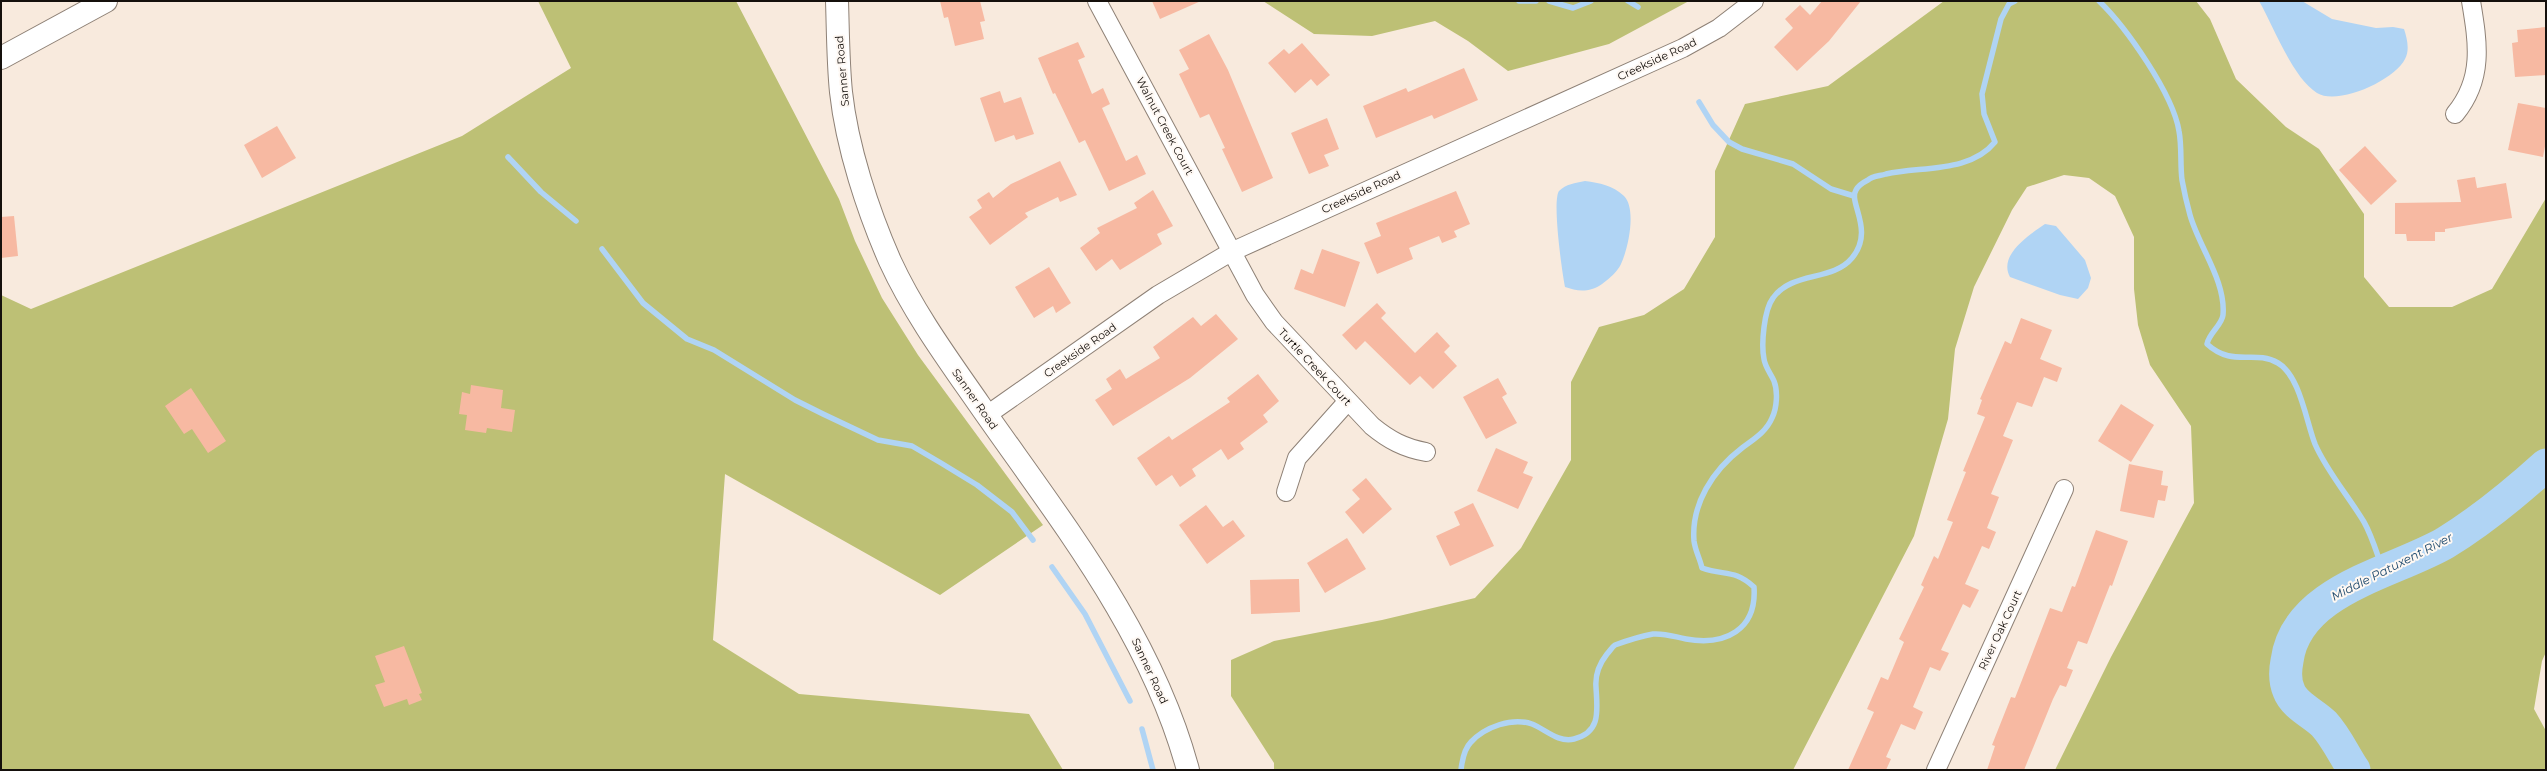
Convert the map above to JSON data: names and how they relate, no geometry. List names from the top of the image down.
{
  "streets": {
    "main road": ["Sanner Road"],
    "street": [
      "Creekside Road",
      "Walnut Creek Court",
      "Turtle Creek Court",
      "River Oak Court"
    ]
  },
  "crossings": [
    ["Creekside Road", "Sanner Road"],
    ["Creekside Road", "Walnut Creek Court"],
    ["Creekside Road", "Turtle Creek Court"],
    ["Walnut Creek Court", "Turtle Creek Court"]
  ],
  "water": ["Middle Patuxent River"]
}
